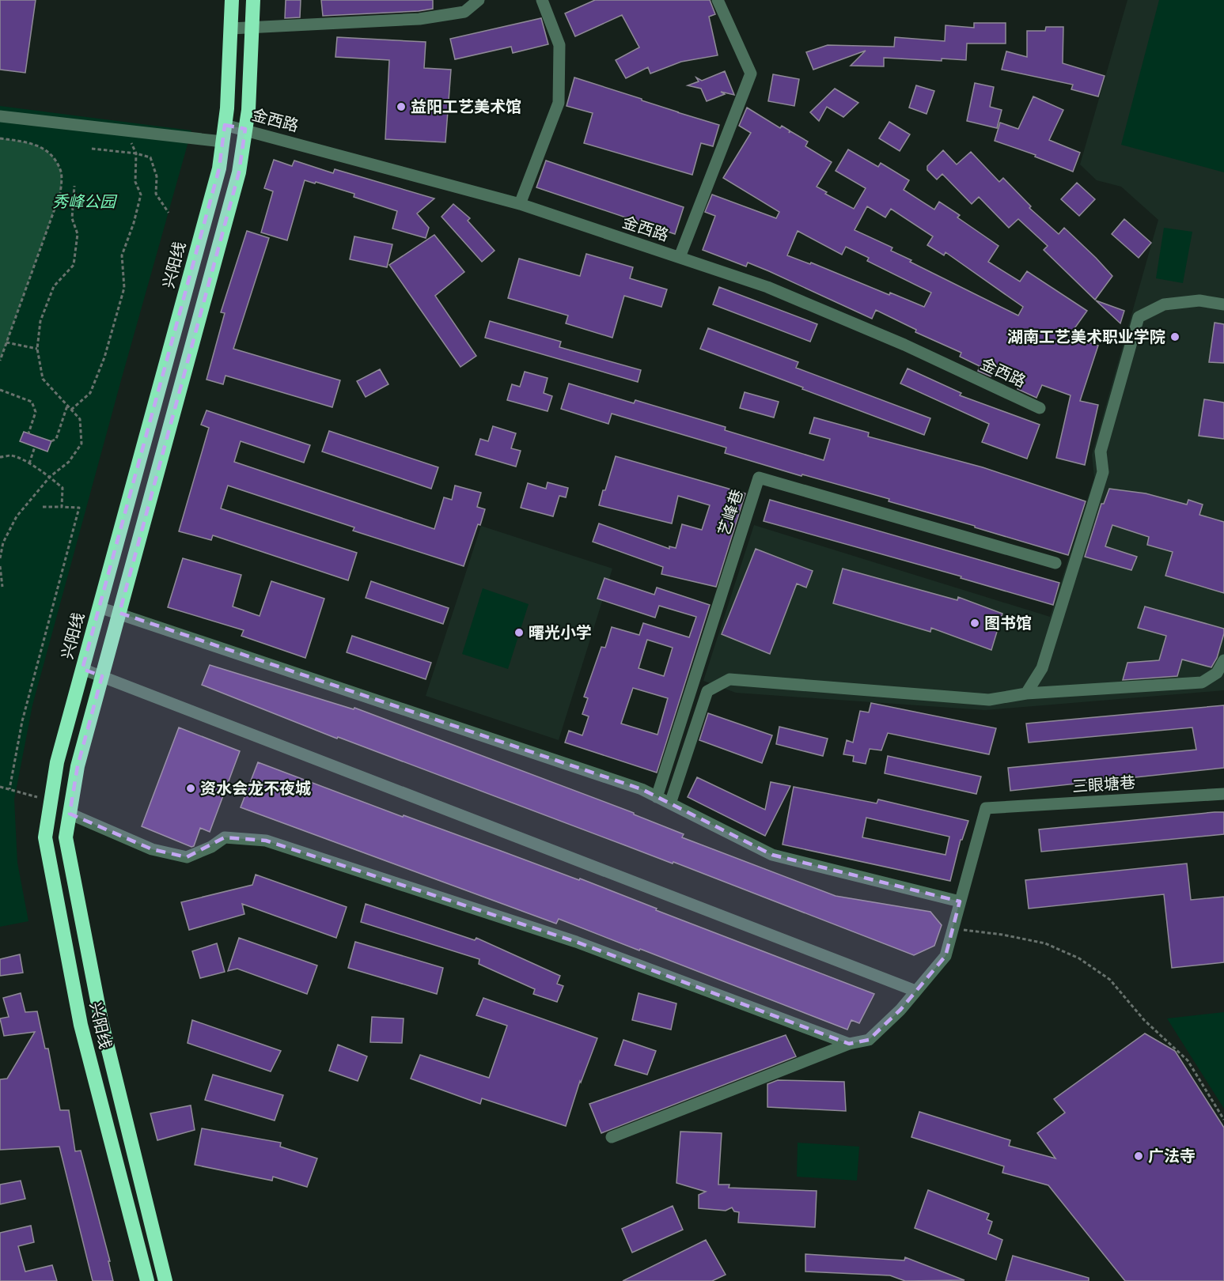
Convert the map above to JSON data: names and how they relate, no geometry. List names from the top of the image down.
{
  "streets": {
    "highway": ["兴阳线"],
    "street": ["金西路", "艺峰巷", "三眼塘巷"]
  },
  "crossings": [
    ["金西路", "兴阳线"]
  ],
  "parks": ["秀峰公园"],
  "places": [
    "益阳工艺美术馆",
    "湖南工艺美术职业学院",
    "图书馆",
    "曙光小学",
    "资水会龙不夜城",
    "广法寺"
  ]
}
